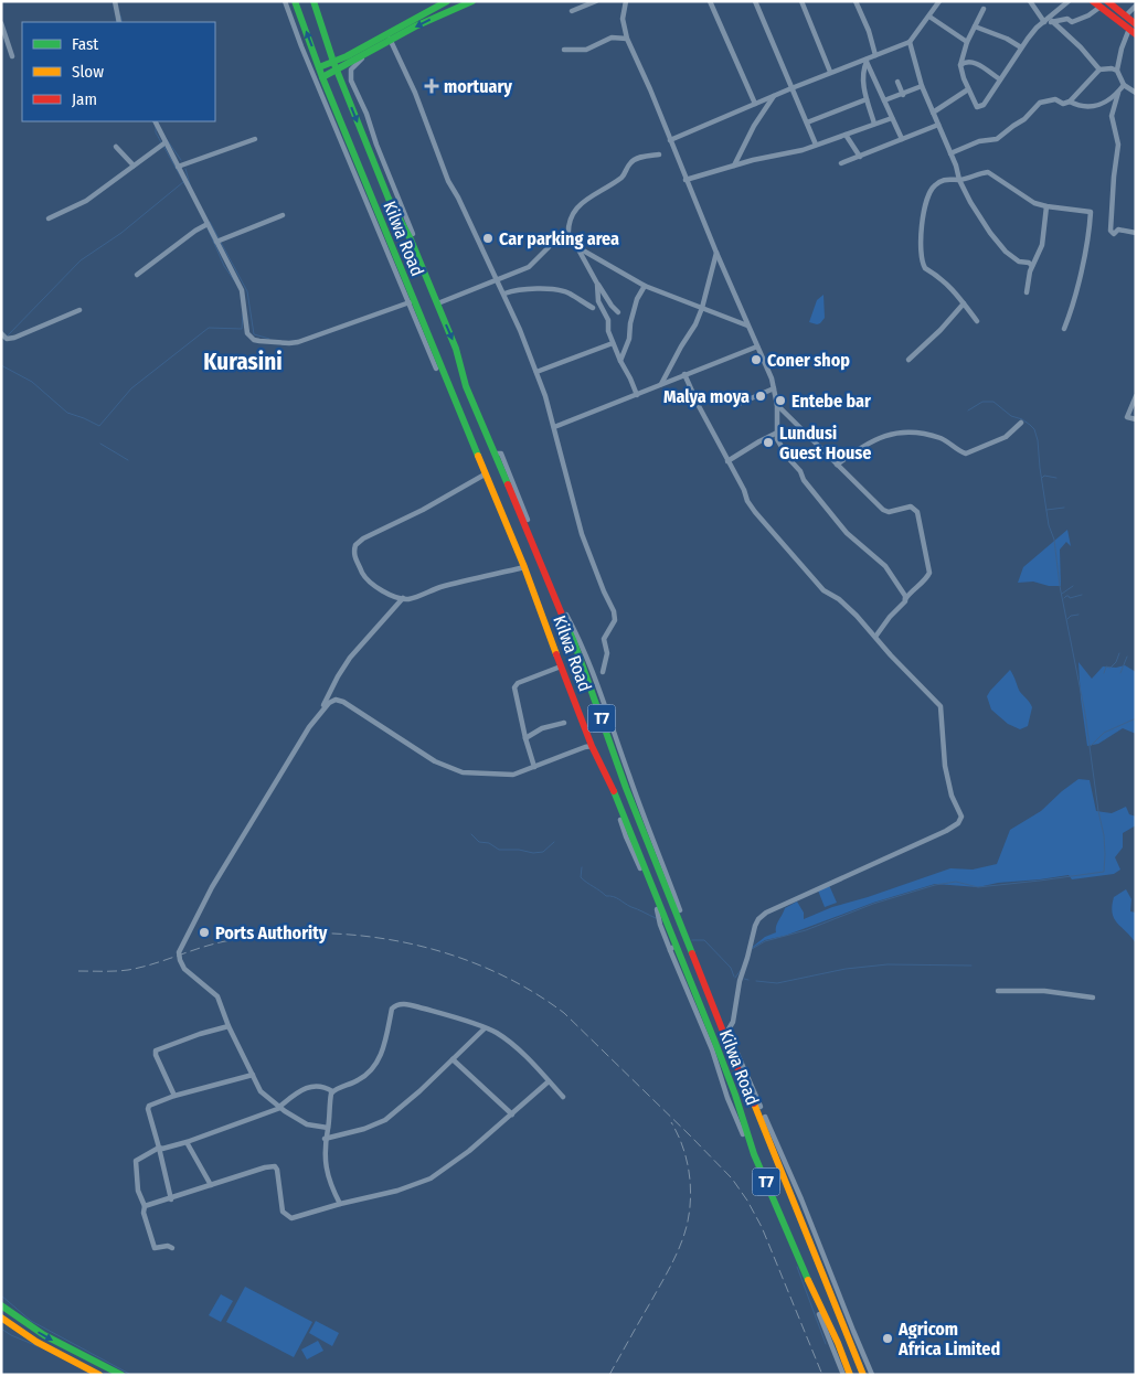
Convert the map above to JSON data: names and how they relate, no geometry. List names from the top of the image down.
{
  "streets": {
    "main road": ["Kilwa Road", "T7"]
  },
  "districts": ["Kurasini"],
  "places": {
    "health": ["mortuary"],
    "other": [
      "Car parking area",
      "Coner shop",
      "Malya moya",
      "Entebe bar",
      "Lundusi Guest House",
      "Ports Authority",
      "Agricom Africa Limited"
    ]
  },
  "legend": ["Fast", "Slow", "Jam"]
}
